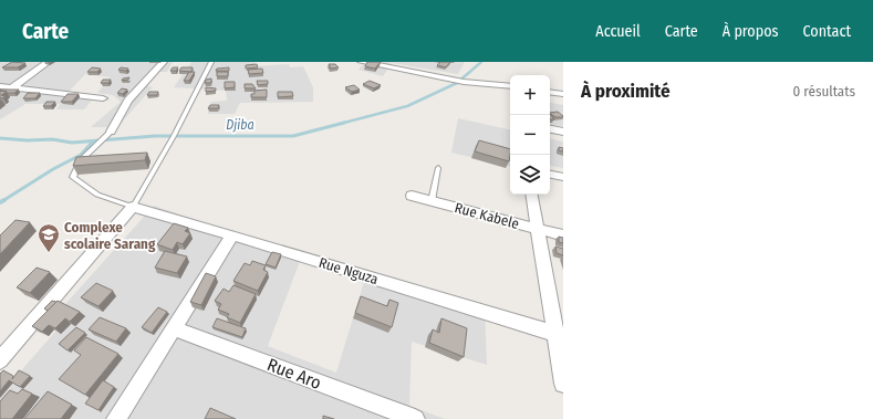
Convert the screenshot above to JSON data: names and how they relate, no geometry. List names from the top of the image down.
{
  "streets": {
    "street": ["Rue Kabele", "Rue Nguza", "Rue Aro"]
  },
  "water": ["Djiba"],
  "places": {
    "school or university": ["Complexe scolaire Sarang"]
  },
  "page": {
    "header": "Carte",
    "nav": [
      "Accueil",
      "Carte",
      "À propos",
      "Contact"
    ],
    "heading": ["À proximité", "0 résultats"],
    "map_buttons": ["+", "−"]
  }
}
